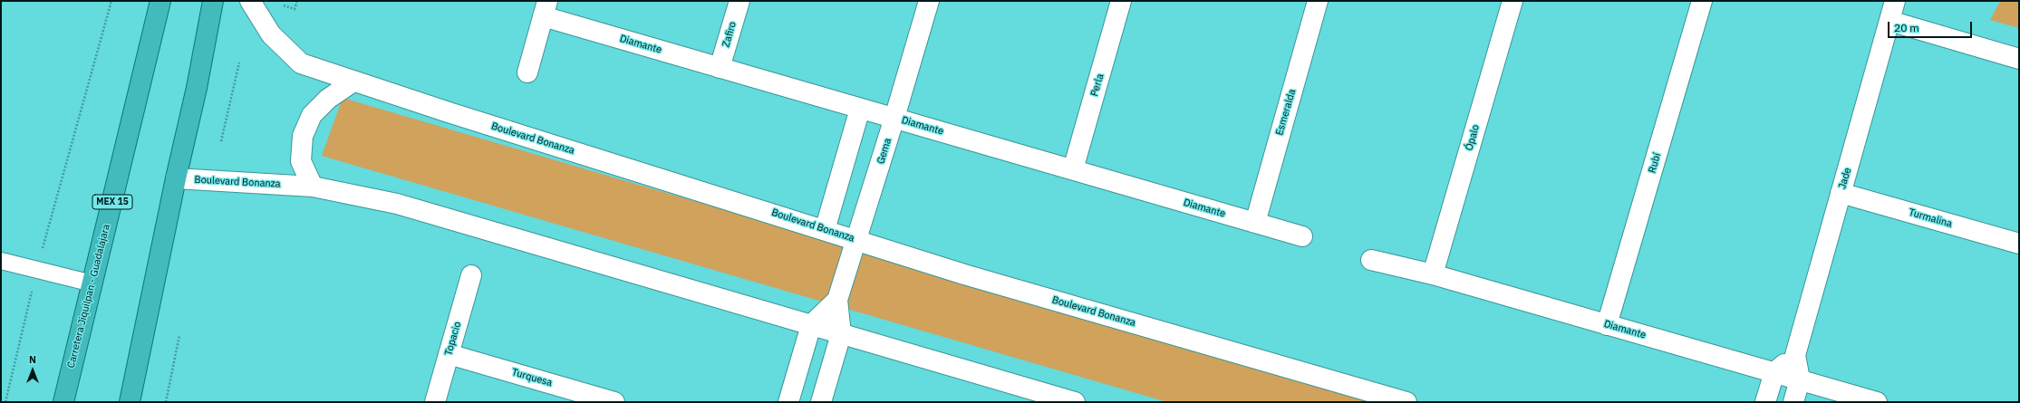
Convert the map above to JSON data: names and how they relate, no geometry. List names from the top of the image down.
{
  "streets": {
    "highway": ["MEX 15", "Carretera Jiquilpan - Guadalajara"],
    "street": [
      "Zafiro",
      "Diamante",
      "Perla",
      "Esmeralda",
      "Ópalo",
      "Boulevard Bonanza",
      "Gema",
      "Rubí",
      "Jade",
      "Turmalina",
      "Topacio",
      "Turquesa"
    ]
  },
  "crossings": [
    ["Zafiro", "Diamante"],
    ["Diamante", "Perla"],
    ["Diamante", "Esmeralda"],
    ["Diamante", "Ópalo"],
    ["Diamante", "Gema"],
    ["Diamante", "Rubí"],
    ["Diamante", "Jade"],
    ["Boulevard Bonanza", "Gema"],
    ["Jade", "Turmalina"],
    ["Topacio", "Turquesa"]
  ],
  "scale_bar": "20 m",
  "north": "top"
}
